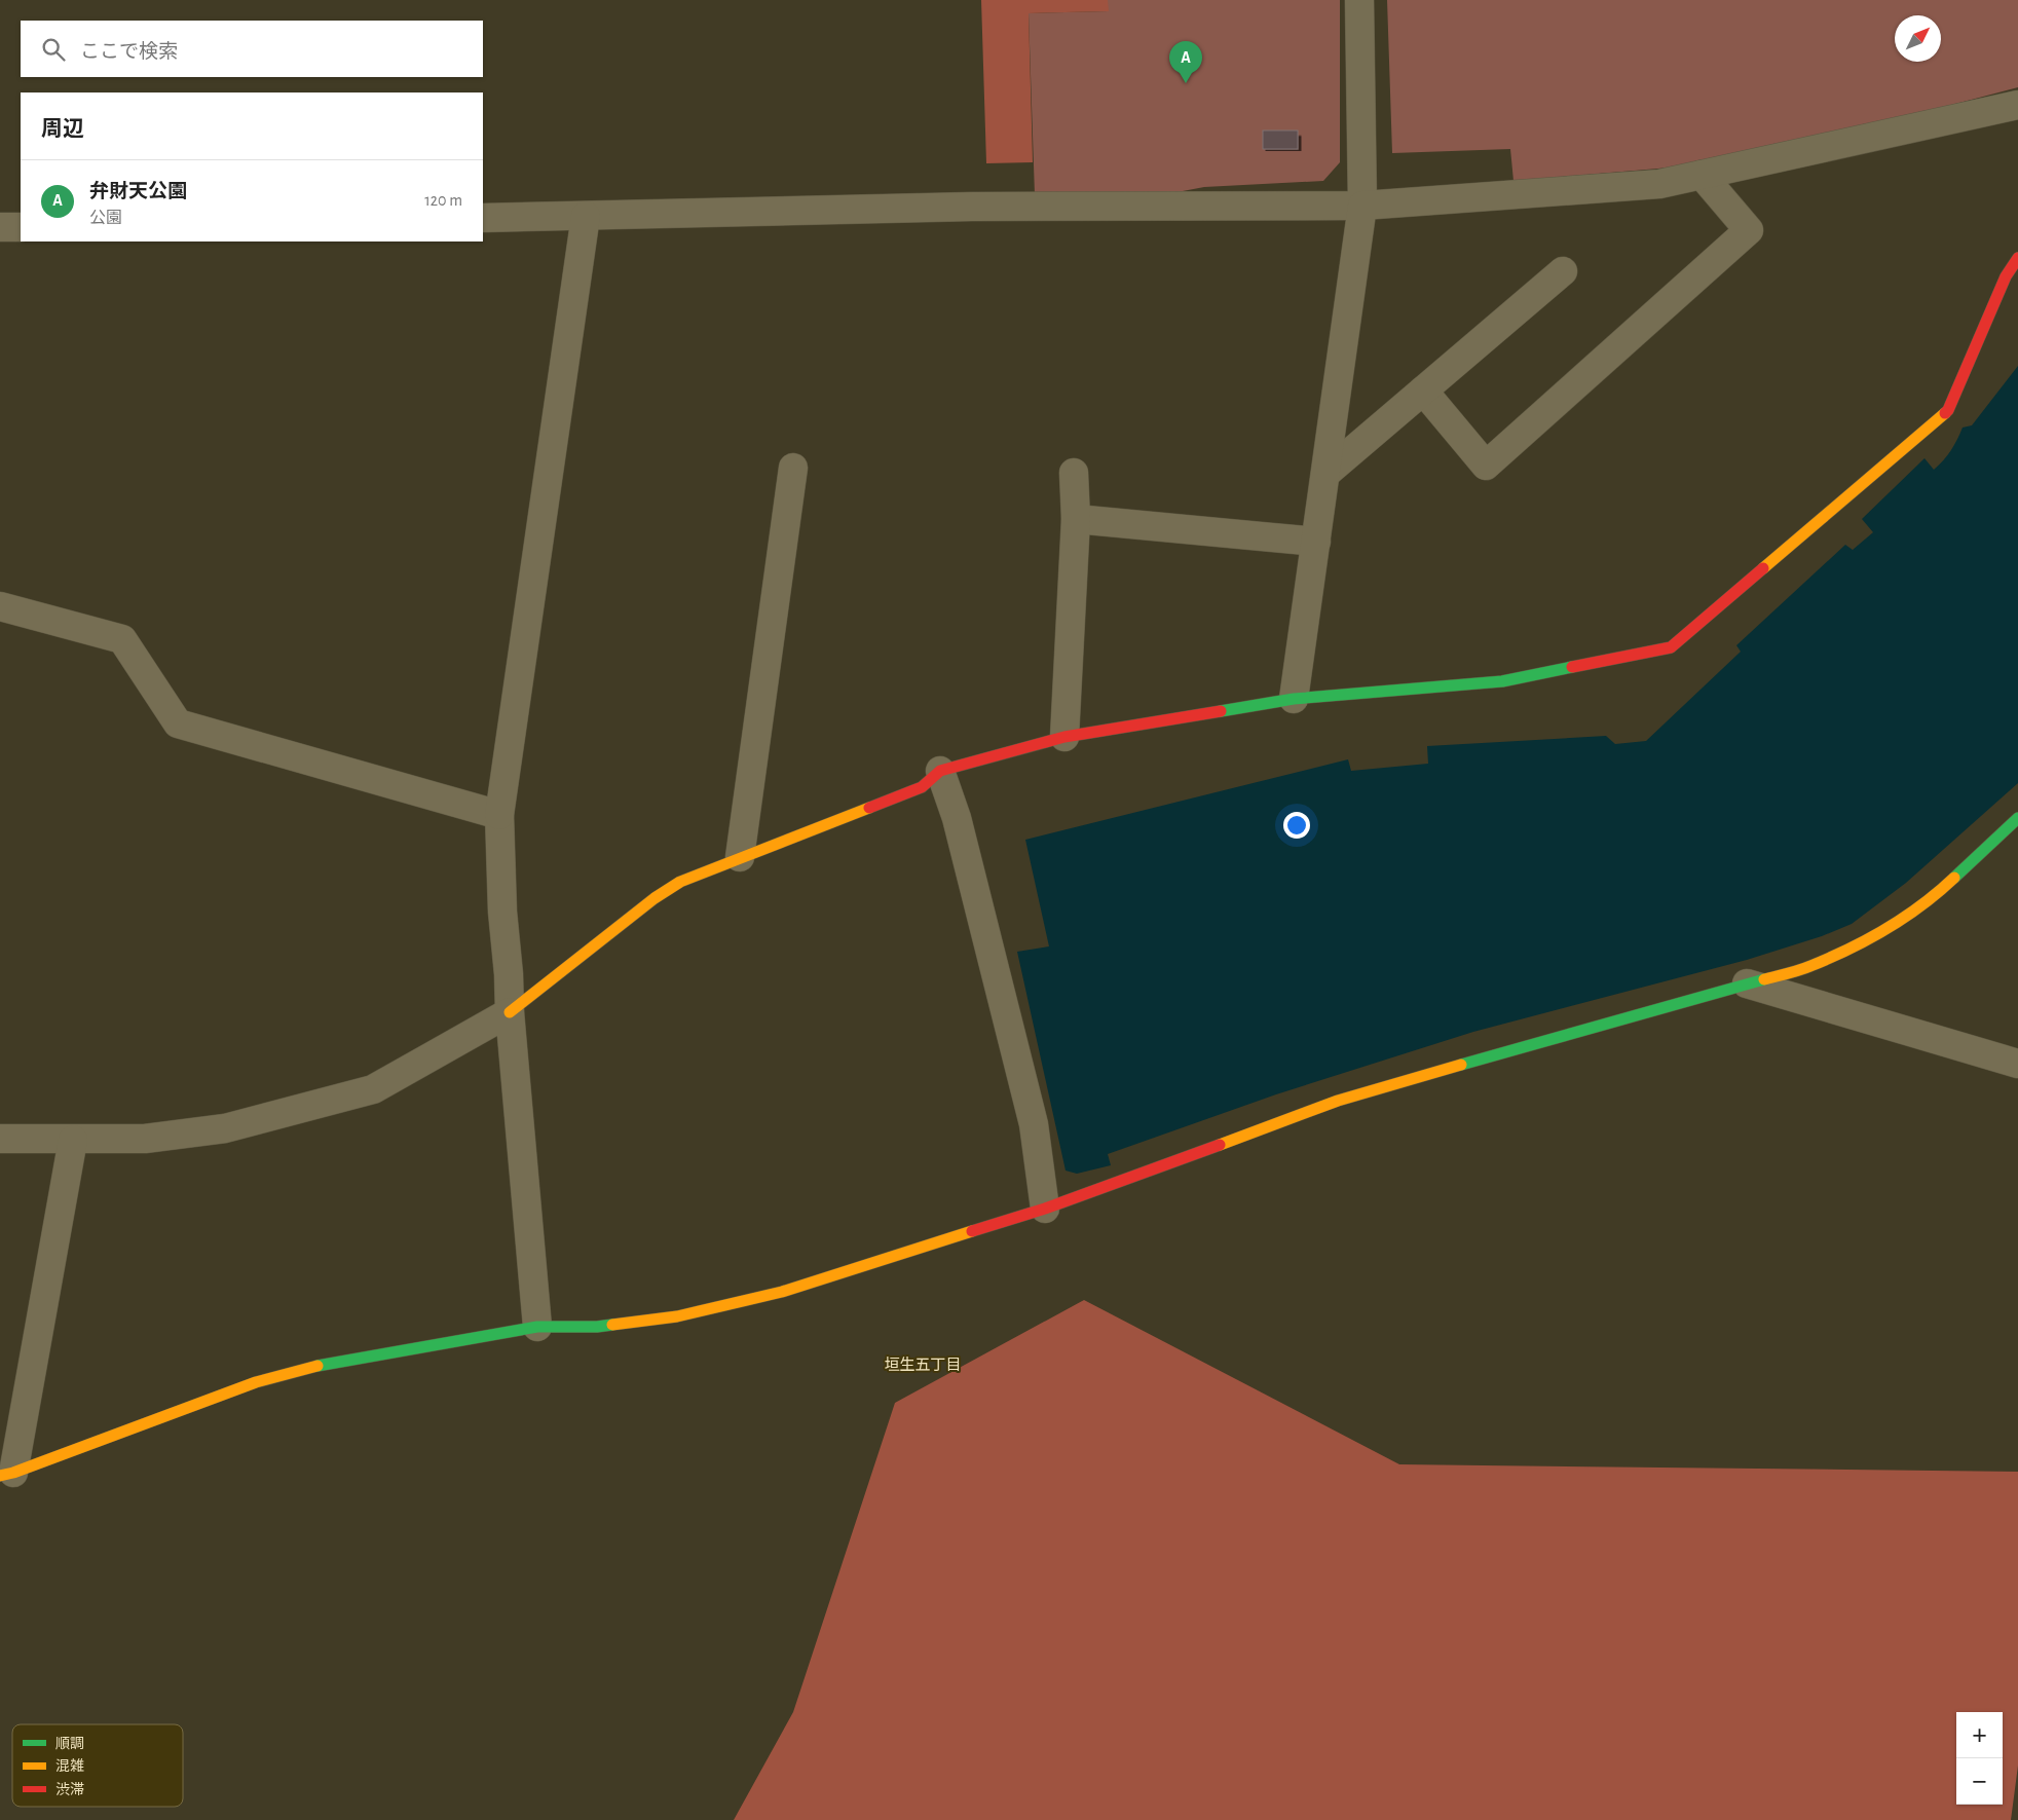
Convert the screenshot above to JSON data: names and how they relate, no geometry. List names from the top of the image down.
{
  "districts": ["垣生五丁目"],
  "legend": ["順調", "混雑", "渋滞"],
  "north": "top right",
  "page": {
    "search": "ここで検索",
    "pins": "A",
    "heading": "周辺",
    "list": [
      {
        "mark": "A",
        "name": "弁財天公園",
        "note": "公園",
        "value": "120 m"
      }
    ],
    "map_buttons": ["+", "−"]
  }
}
